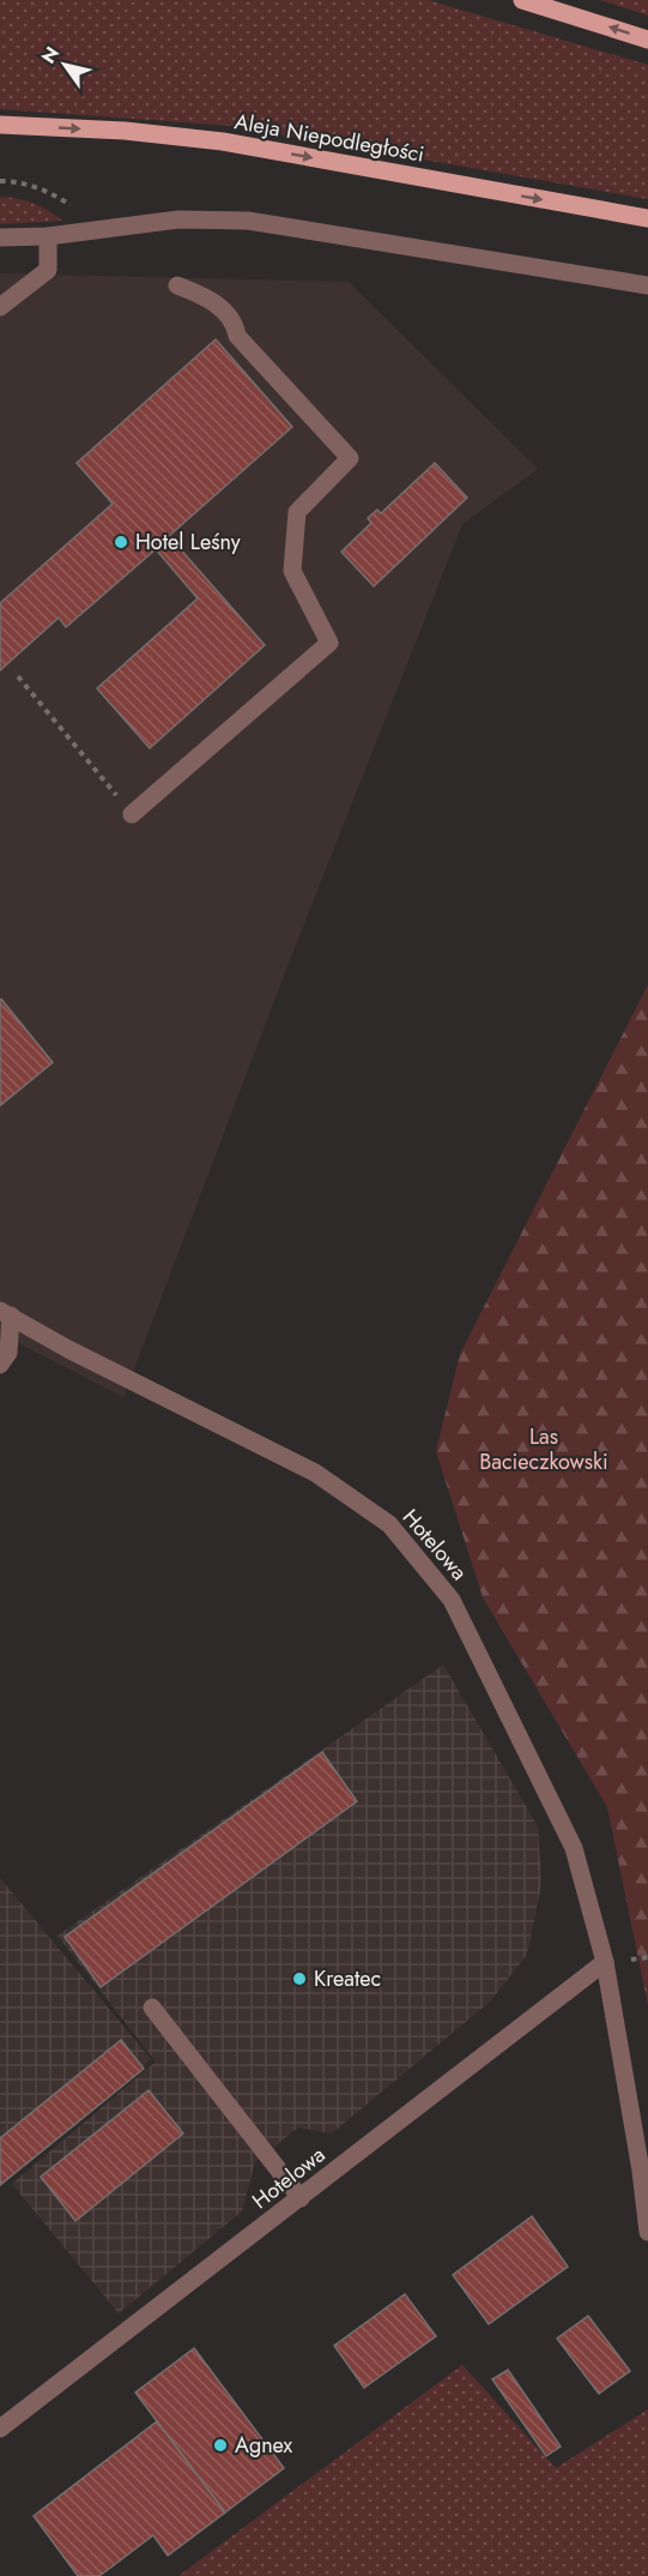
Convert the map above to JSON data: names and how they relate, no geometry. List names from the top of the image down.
{
  "streets": {
    "main road": ["Aleja Niepodległości"],
    "street": ["Hotelowa"]
  },
  "one_way": ["Aleja Niepodległości"],
  "parks": ["Las Bacieczkowski"],
  "places": ["Hotel Leśny", "Kreatec", "Agnex"],
  "north": "top left"
}
